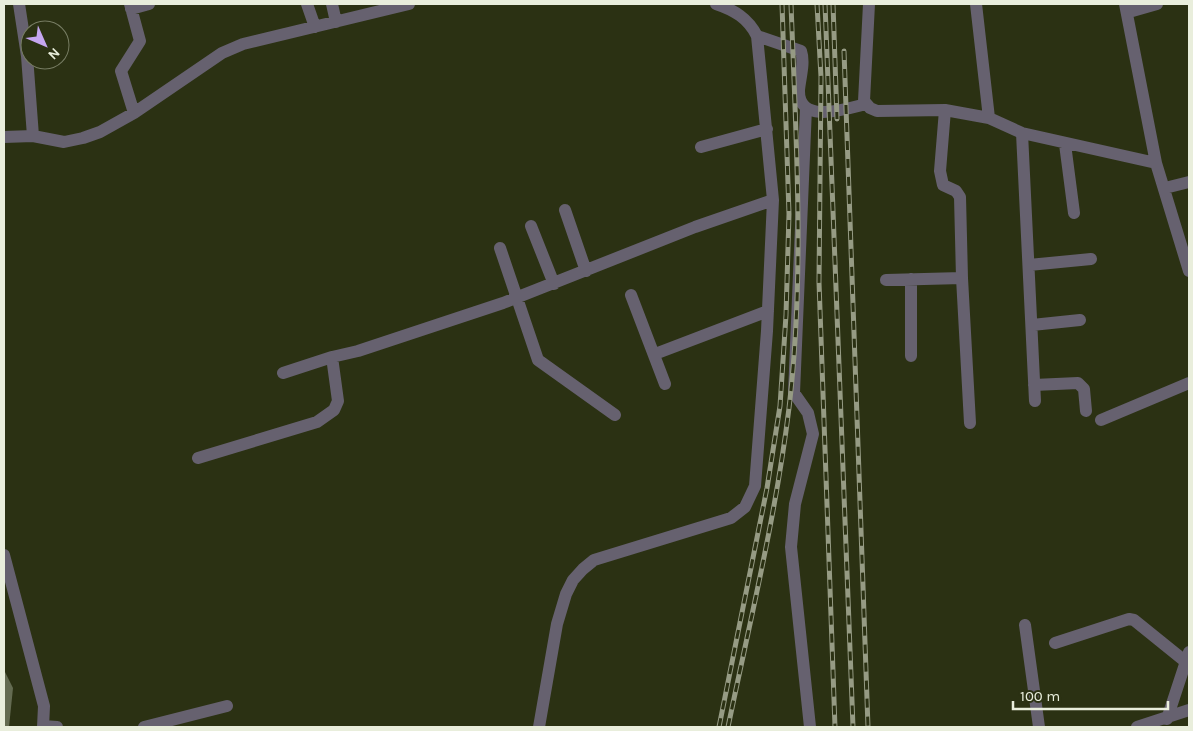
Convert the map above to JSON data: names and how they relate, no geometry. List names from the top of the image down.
{
  "scale_bar": "100 m",
  "north": "bottom right"
}
